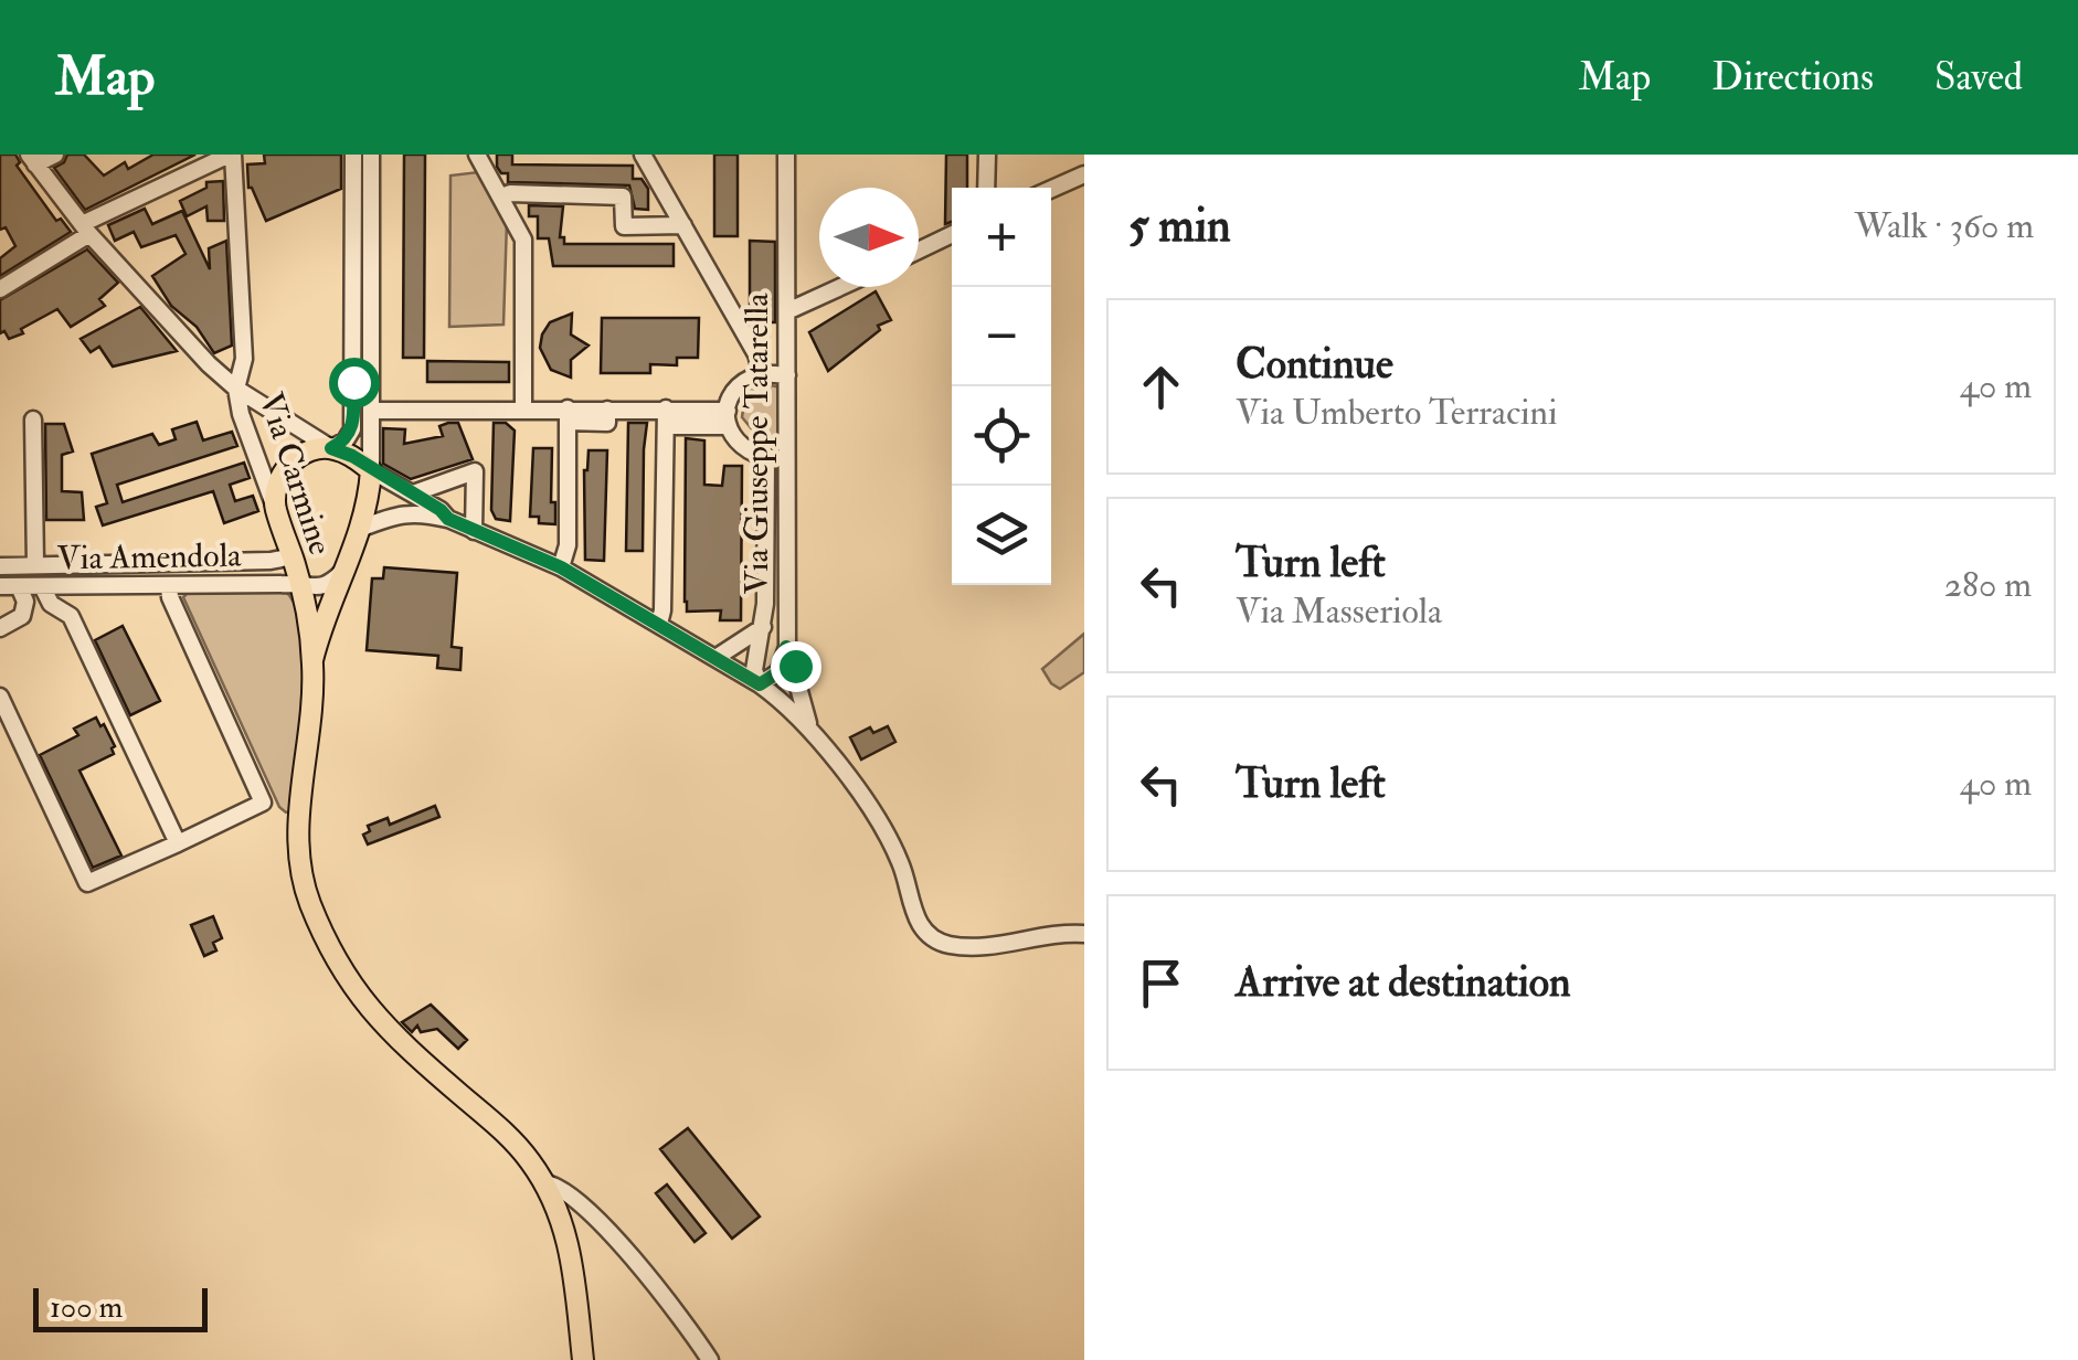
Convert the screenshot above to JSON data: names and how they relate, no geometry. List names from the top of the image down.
{
  "streets": {
    "main road": ["Via Carmine"],
    "street": ["Via Giuseppe Tatarella", "Via Amendola"]
  },
  "crossings": [
    ["Via Carmine", "Via Amendola"]
  ],
  "scale_bar": "100 m",
  "north": "right",
  "page": {
    "header": "Map",
    "nav": ["Map", "Directions", "Saved"],
    "heading": ["5 min", "Walk · 360 m"],
    "map_buttons": ["+", "−"],
    "list": [
      ["Continue", "Via Umberto Terracini", "40 m"],
      ["Turn left", "Via Masseriola", "280 m"],
      ["Turn left", "40 m"],
      "Arrive at destination"
    ],
    "scale": "100 m"
  }
}
